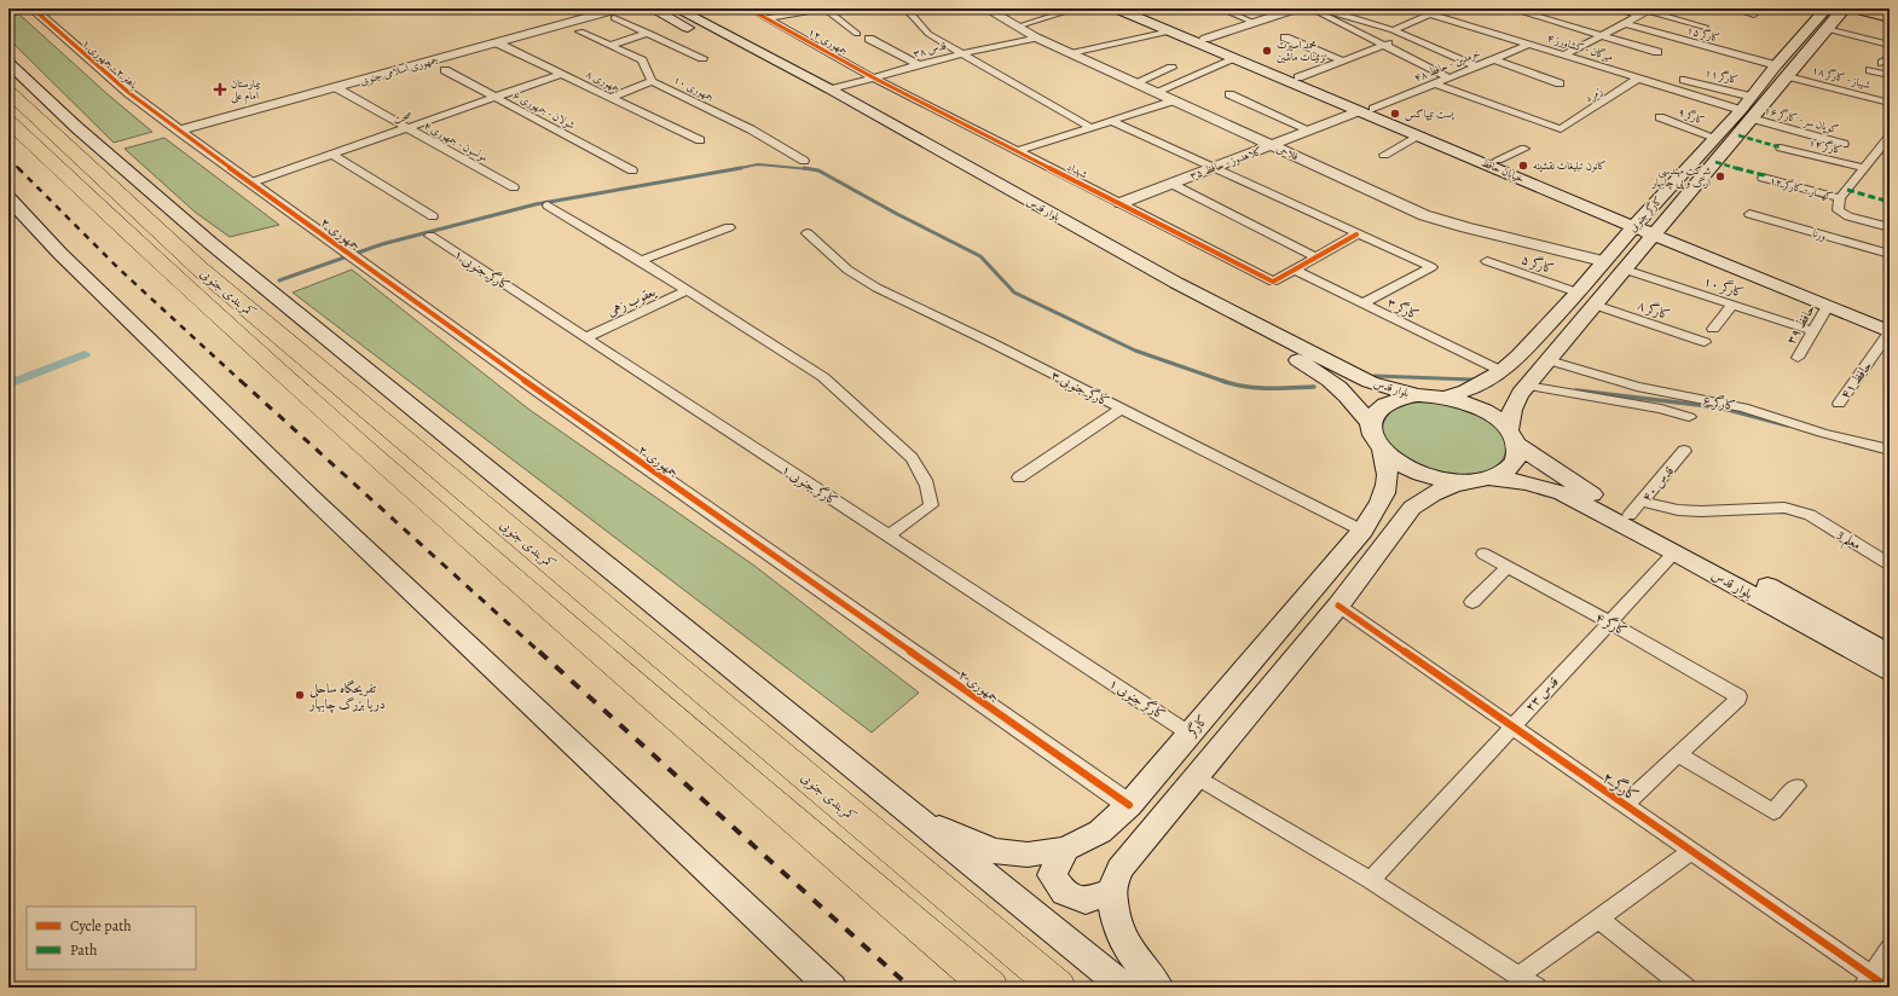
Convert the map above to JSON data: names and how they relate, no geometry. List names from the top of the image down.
{
  "streets": {
    "highway": ["کمربندی جنوبی"],
    "main road": [
      "خیابان حافظ",
      "بلوار قدس",
      "کارگر جنوبی",
      "کارگر"
    ],
    "street": [
      "کارگر ۱۵",
      "جمهوری ۱۲",
      "مهرگان - کشاورز ۴",
      "قدس ۳۸",
      "باهنر ۲ - جمهوری ۱",
      "خرمدین - حافظ ۴۸",
      "جمهوری اسلامی جنوبی",
      "کارگر ۱۱",
      "شهباز - کارگر ۱۸",
      "جمهوری ۸",
      "جمهوری ۱۰",
      "زمرد",
      "شولان - جمهوری ۶",
      "کارگر ۹",
      "صحت",
      "کوپان سر - کارگر ۱۶",
      "مونسون - جمهوری ۴",
      "کارگر ۱۴",
      "فلاحی",
      "کلاهدوز - حافظ ۳۵",
      "شهداد",
      "کهسار - کارگر ۱۲",
      "جمهوری ۲",
      "ورنا",
      "کارگر ۵",
      "کارگر جنوبی ۱",
      "کارگر ۱۰",
      "یعقوب زهی",
      "کارگر ۳",
      "کارگر ۸",
      "حافظ ۳۹",
      "حافظ ۴۱",
      "کارگر جنوبی ۳",
      "کارگر ۶",
      "قدس ۴۰",
      "معلم 3",
      "کارگر ۴",
      "قدس ۲۳",
      "کارگر ۲"
    ]
  },
  "crossings": [
    ["کارگر ۱۵", "شهباز - کارگر ۱۸"],
    ["کارگر ۱۵", "کارگر جنوبی"],
    ["جمهوری ۱۲", "قدس ۳۸"],
    ["جمهوری ۱۲", "شهداد"],
    ["مهرگان - کشاورز ۴", "خرمدین - حافظ ۴۸"],
    ["مهرگان - کشاورز ۴", "زمرد"],
    ["مهرگان - کشاورز ۴", "کوپان سر - کارگر ۱۶"],
    ["مهرگان - کشاورز ۴", "کارگر جنوبی"],
    ["قدس ۳۸", "فلاحی"],
    ["قدس ۳۸", "شهداد"],
    ["قدس ۳۸", "بلوار قدس"],
    ["باهنر ۲ - جمهوری ۱", "جمهوری اسلامی جنوبی"],
    ["باهنر ۲ - جمهوری ۱", "جمهوری ۲"],
    ["خرمدین - حافظ ۴۸", "زمرد"],
    ["خرمدین - حافظ ۴۸", "کلاهدوز - حافظ ۳۵"],
    ["خرمدین - حافظ ۴۸", "خیابان حافظ"],
    ["جمهوری اسلامی جنوبی", "جمهوری ۸"],
    ["جمهوری اسلامی جنوبی", "مونسون - جمهوری ۴"],
    ["جمهوری اسلامی جنوبی", "جمهوری ۲"],
    ["کارگر ۱۱", "کارگر جنوبی"],
    ["شهباز - کارگر ۱۸", "کارگر جنوبی"],
    ["جمهوری ۸", "صحت"],
    ["شولان - جمهوری ۶", "صحت"],
    ["کارگر ۹", "کارگر جنوبی"],
    ["صحت", "مونسون - جمهوری ۴"],
    ["صحت", "جمهوری ۲"],
    ["کوپان سر - کارگر ۱۶", "کارگر جنوبی"],
    ["فلاحی", "کلاهدوز - حافظ ۳۵"],
    ["فلاحی", "کارگر جنوبی"],
    ["کلاهدوز - حافظ ۳۵", "شهداد"],
    ["کلاهدوز - حافظ ۳۵", "خیابان حافظ"],
    ["شهداد", "کارگر ۳"],
    ["خیابان حافظ", "کارگر جنوبی"],
    ["خیابان حافظ", "حافظ ۳۹"],
    ["خیابان حافظ", "حافظ ۴۱"],
    ["بلوار قدس", "کارگر جنوبی"],
    ["بلوار قدس", "قدس ۴۰"],
    ["بلوار قدس", "معلم 3"],
    ["بلوار قدس", "قدس ۲۳"],
    ["بلوار قدس", "کارگر"],
    ["کارگر جنوبی", "کارگر ۵"],
    ["کارگر جنوبی", "کارگر ۱۰"],
    ["کارگر جنوبی", "کارگر ۳"],
    ["کارگر جنوبی", "کارگر ۸"],
    ["کارگر جنوبی", "کارگر ۶"],
    ["جمهوری ۲", "کارگر"],
    ["کارگر جنوبی ۱", "یعقوب زهی"],
    ["کارگر جنوبی ۱", "کارگر"],
    ["کارگر ۱۰", "حافظ ۳۹"],
    ["کارگر جنوبی ۳", "کارگر"],
    ["قدس ۴۰", "معلم 3"],
    ["کارگر ۴", "قدس ۲۳"],
    ["قدس ۲۳", "کارگر ۲"]
  ],
  "places": {
    "other": [
      "محمد اسپرت تزئینات ماشین",
      "پست تیپاکس",
      "کانون تبلیغات نقشینه",
      "شرکت مهندسی ارگ و پی چابهار",
      "تفریحگاه ساحلی دریا بزرگ چابهار"
    ],
    "health": ["بیمارستان امام علی"]
  },
  "legend": ["Cycle path", "Path"]
}
